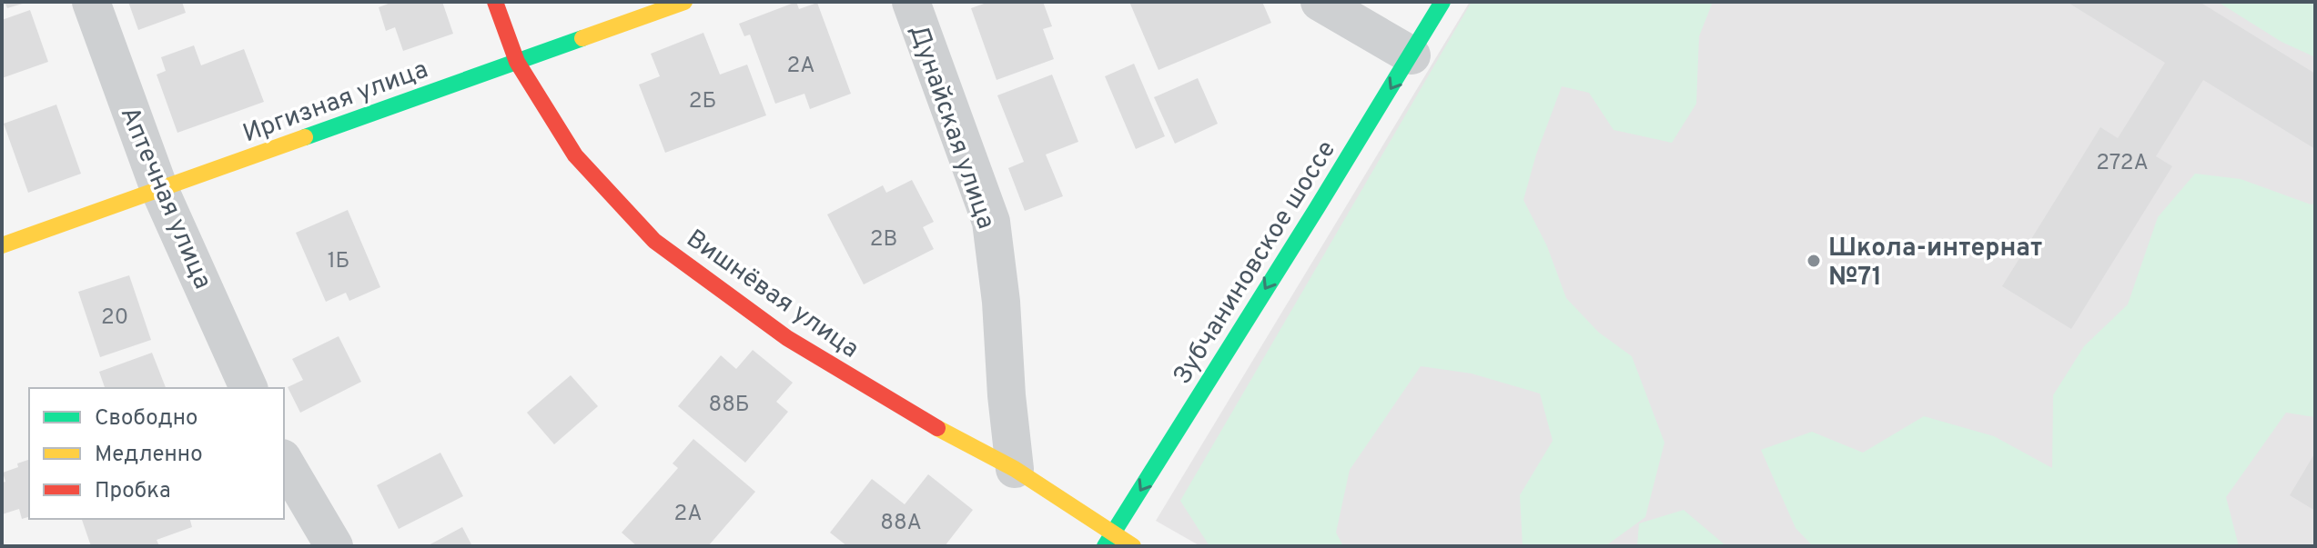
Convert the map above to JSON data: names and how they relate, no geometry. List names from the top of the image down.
{
  "streets": {
    "street": [
      "Иргизная улица",
      "Дунайская улица",
      "Аптечная улица",
      "Зубчаниновское шоссе",
      "Вишнёвая улица"
    ]
  },
  "crossings": [
    ["Иргизная улица", "Аптечная улица"],
    ["Иргизная улица", "Вишнёвая улица"],
    ["Дунайская улица", "Вишнёвая улица"],
    ["Зубчаниновское шоссе", "Вишнёвая улица"]
  ],
  "one_way": ["Зубчаниновское шоссе"],
  "places": ["Школа-интернат №71"],
  "house_numbers": [
    "2А",
    "2Б",
    "272А",
    "2В",
    "1Б",
    "20",
    "88Б",
    "2А",
    "88А"
  ],
  "legend": ["Свободно", "Медленно", "Пробка"]
}
